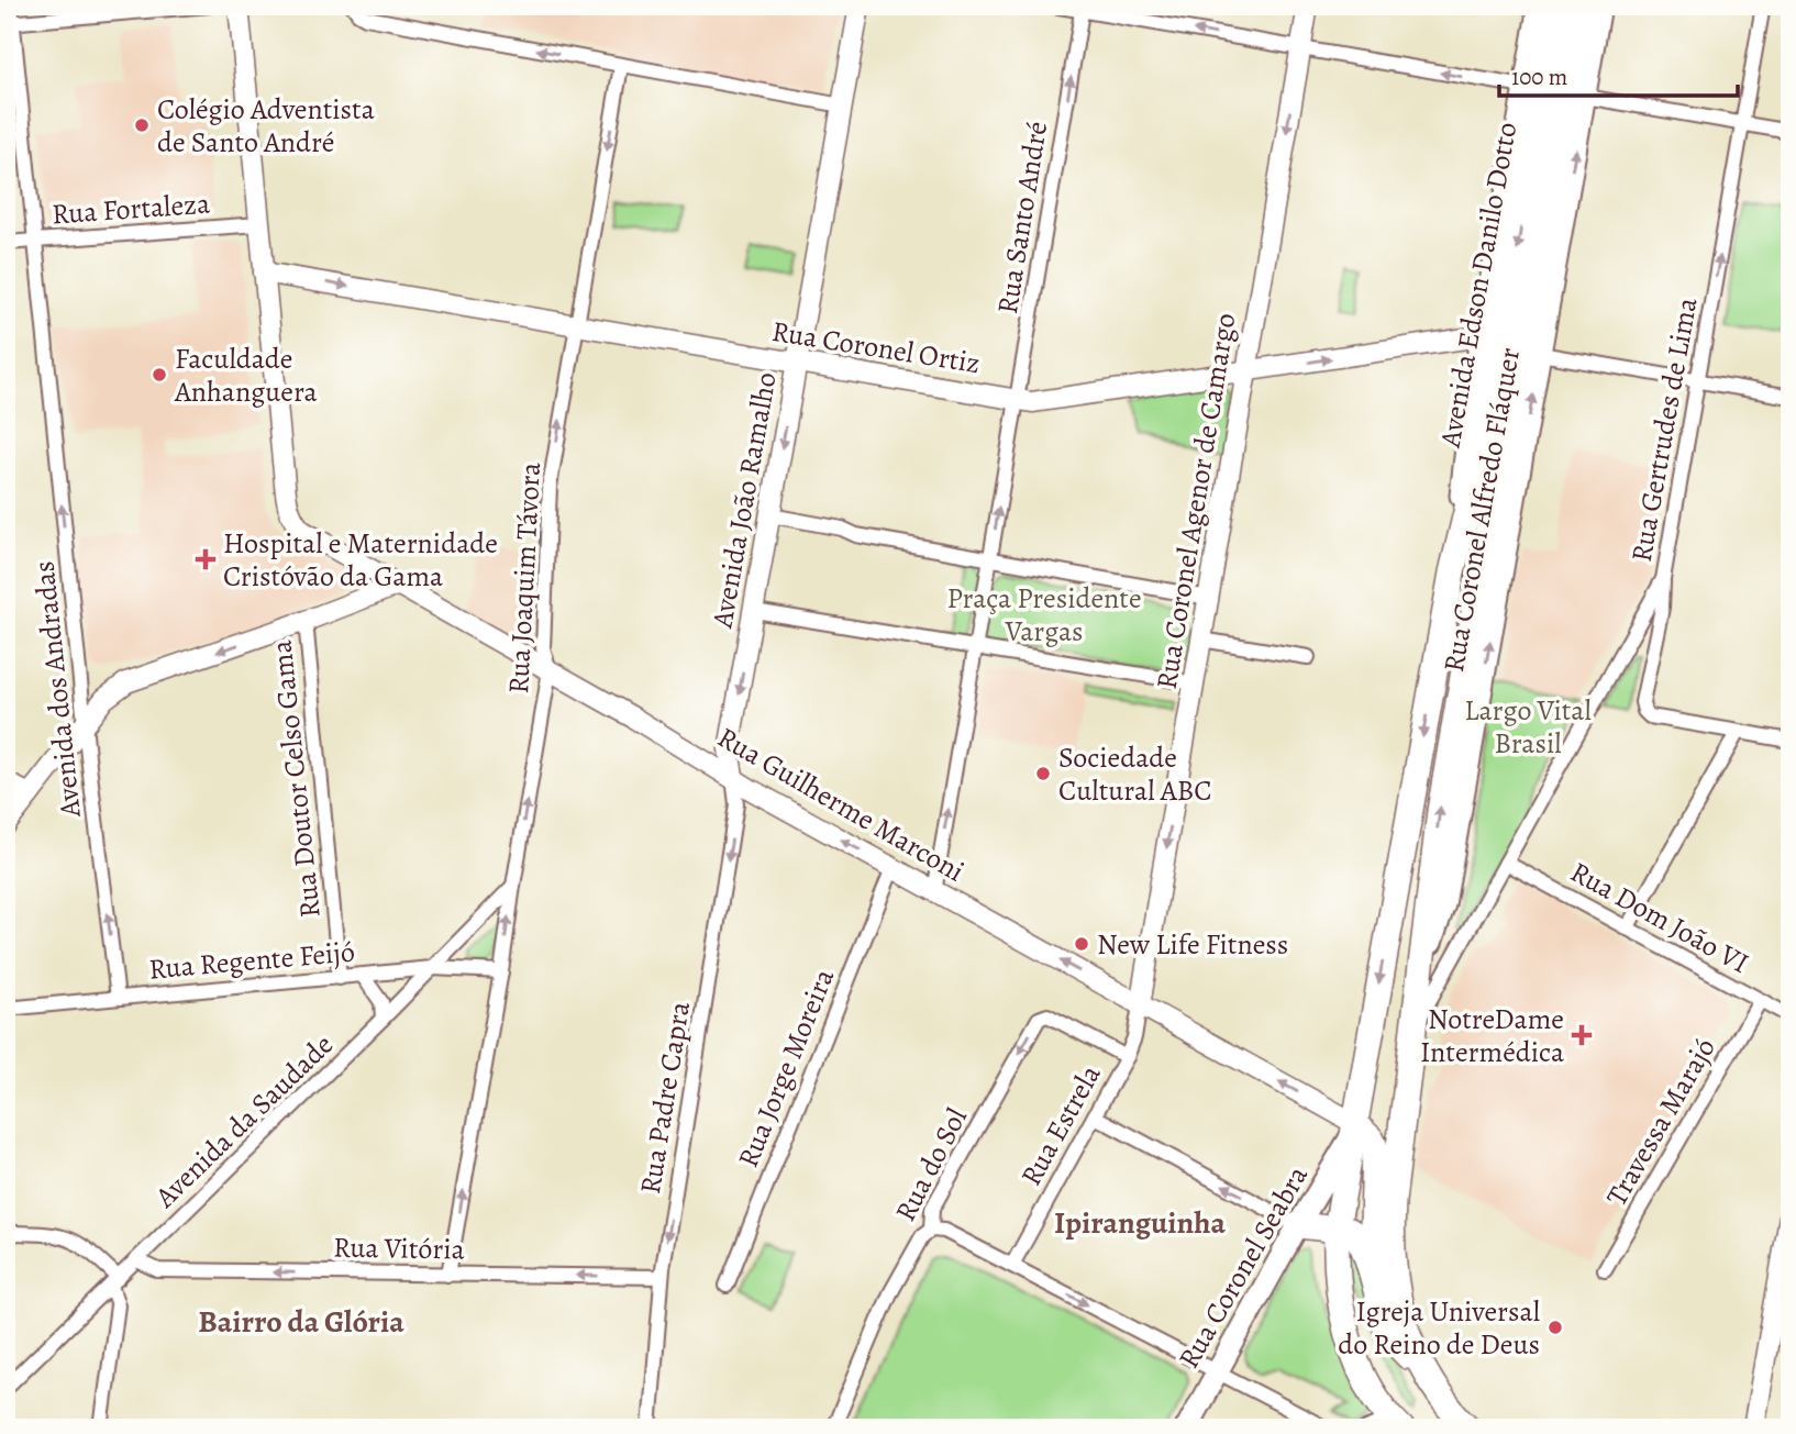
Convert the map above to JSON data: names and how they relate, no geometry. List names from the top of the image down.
{
  "streets": {
    "highway": ["Avenida Edson Danilo Dotto", "Rua Coronel Alfredo Fláquer"],
    "main road": ["Rua Coronel Seabra"],
    "street": [
      "Rua Fortaleza",
      "Rua Santo André",
      "Rua Coronel Ortiz",
      "Rua Gertrudes de Lima",
      "Avenida João Ramalho",
      "Rua Coronel Agenor de Camargo",
      "Rua Joaquim Távora",
      "Avenida dos Andradas",
      "Rua Doutor Celso Gama",
      "Rua Guilherme Marconi",
      "Rua Dom João VI",
      "Rua Regente Feijó",
      "Rua Jorge Moreira",
      "Rua Padre Capra",
      "Avenida da Saudade",
      "Travessa Marajó",
      "Rua Estrela",
      "Rua do Sol",
      "Rua Vitória"
    ]
  },
  "crossings": [
    ["Rua Fortaleza", "Avenida dos Andradas"],
    ["Rua Santo André", "Rua Coronel Ortiz"],
    ["Rua Santo André", "Rua Guilherme Marconi"],
    ["Avenida Edson Danilo Dotto", "Rua Coronel Alfredo Fláquer"],
    ["Rua Coronel Ortiz", "Avenida João Ramalho"],
    ["Rua Coronel Ortiz", "Rua Coronel Agenor de Camargo"],
    ["Rua Coronel Ortiz", "Rua Coronel Alfredo Fláquer"],
    ["Rua Coronel Ortiz", "Rua Joaquim Távora"],
    ["Rua Coronel Ortiz", "Rua Guilherme Marconi"],
    ["Rua Gertrudes de Lima", "Rua Coronel Alfredo Fláquer"],
    ["Rua Gertrudes de Lima", "Rua Dom João VI"],
    ["Avenida João Ramalho", "Rua Guilherme Marconi"],
    ["Avenida João Ramalho", "Rua Padre Capra"],
    ["Rua Coronel Agenor de Camargo", "Rua Guilherme Marconi"],
    ["Rua Coronel Agenor de Camargo", "Rua Estrela"],
    ["Rua Coronel Alfredo Fláquer", "Rua Guilherme Marconi"],
    ["Rua Coronel Alfredo Fláquer", "Rua Coronel Seabra"],
    ["Rua Joaquim Távora", "Rua Guilherme Marconi"],
    ["Rua Joaquim Távora", "Rua Regente Feijó"],
    ["Rua Joaquim Távora", "Avenida da Saudade"],
    ["Rua Joaquim Távora", "Rua Vitória"],
    ["Avenida dos Andradas", "Rua Regente Feijó"],
    ["Rua Doutor Celso Gama", "Rua Regente Feijó"],
    ["Rua Guilherme Marconi", "Rua Jorge Moreira"],
    ["Rua Guilherme Marconi", "Rua Padre Capra"],
    ["Rua Guilherme Marconi", "Rua Estrela"],
    ["Rua Guilherme Marconi", "Rua Coronel Seabra"],
    ["Rua Dom João VI", "Travessa Marajó"],
    ["Rua Regente Feijó", "Avenida da Saudade"],
    ["Rua Padre Capra", "Rua Vitória"],
    ["Avenida da Saudade", "Rua Vitória"],
    ["Rua Estrela", "Rua do Sol"]
  ],
  "one_way": [
    "Rua Santo André",
    "Rua Coronel Ortiz",
    "Avenida João Ramalho",
    "Rua Coronel Agenor de Camargo",
    "Avenida dos Andradas",
    "Rua Padre Capra",
    "Rua Vitória"
  ],
  "districts": ["Ipiranguinha", "Bairro da Glória"],
  "parks": ["Praça Presidente Vargas", "Largo Vital Brasil"],
  "places": {
    "other": [
      "Colégio Adventista de Santo André",
      "Faculdade Anhanguera",
      "Sociedade Cultural ABC",
      "New Life Fitness",
      "Igreja Universal do Reino de Deus"
    ],
    "health": ["Hospital e Maternidade Cristóvão da Gama", "NotreDame Intermédica"]
  },
  "scale_bar": "100 m"
}
